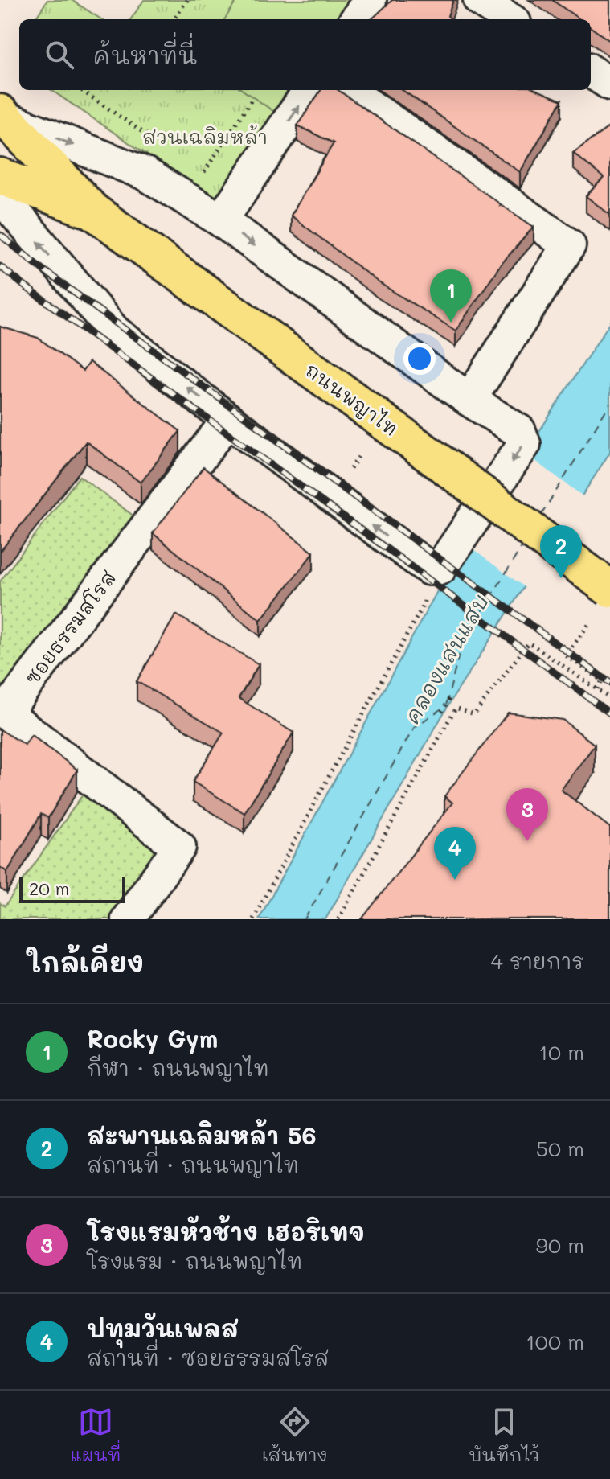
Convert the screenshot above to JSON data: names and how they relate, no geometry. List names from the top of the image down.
{
  "streets": {
    "main road": ["ถนนพญาไท"],
    "street": ["ซอยธรรมสโรส"]
  },
  "water": ["คลองแสนแสบ"],
  "parks": ["สวนเฉลิมหล้า"],
  "scale_bar": "20 m",
  "page": {
    "search": "ค้นหาที่นี่",
    "pins": [
      "1",
      "2",
      "3",
      "4"
    ],
    "scale": "20 m",
    "heading": ["ใกล้เคียง", "4 รายการ"],
    "list": [
      {
        "mark": "1",
        "name": "Rocky Gym",
        "note": "กีฬา · ถนนพญาไท",
        "value": "10 m"
      },
      {
        "mark": "2",
        "name": "สะพานเฉลิมหล้า 56",
        "note": "สถานที่ · ถนนพญาไท",
        "value": "50 m"
      },
      {
        "mark": "3",
        "name": "โรงแรมหัวช้าง เฮอริเทจ",
        "note": "โรงแรม · ถนนพญาไท",
        "value": "90 m"
      },
      {
        "mark": "4",
        "name": "ปทุมวันเพลส",
        "note": "สถานที่ · ซอยธรรมสโรส",
        "value": "100 m"
      }
    ],
    "nav": ["แผนที่", "เส้นทาง", "บันทึกไว้"]
  }
}
